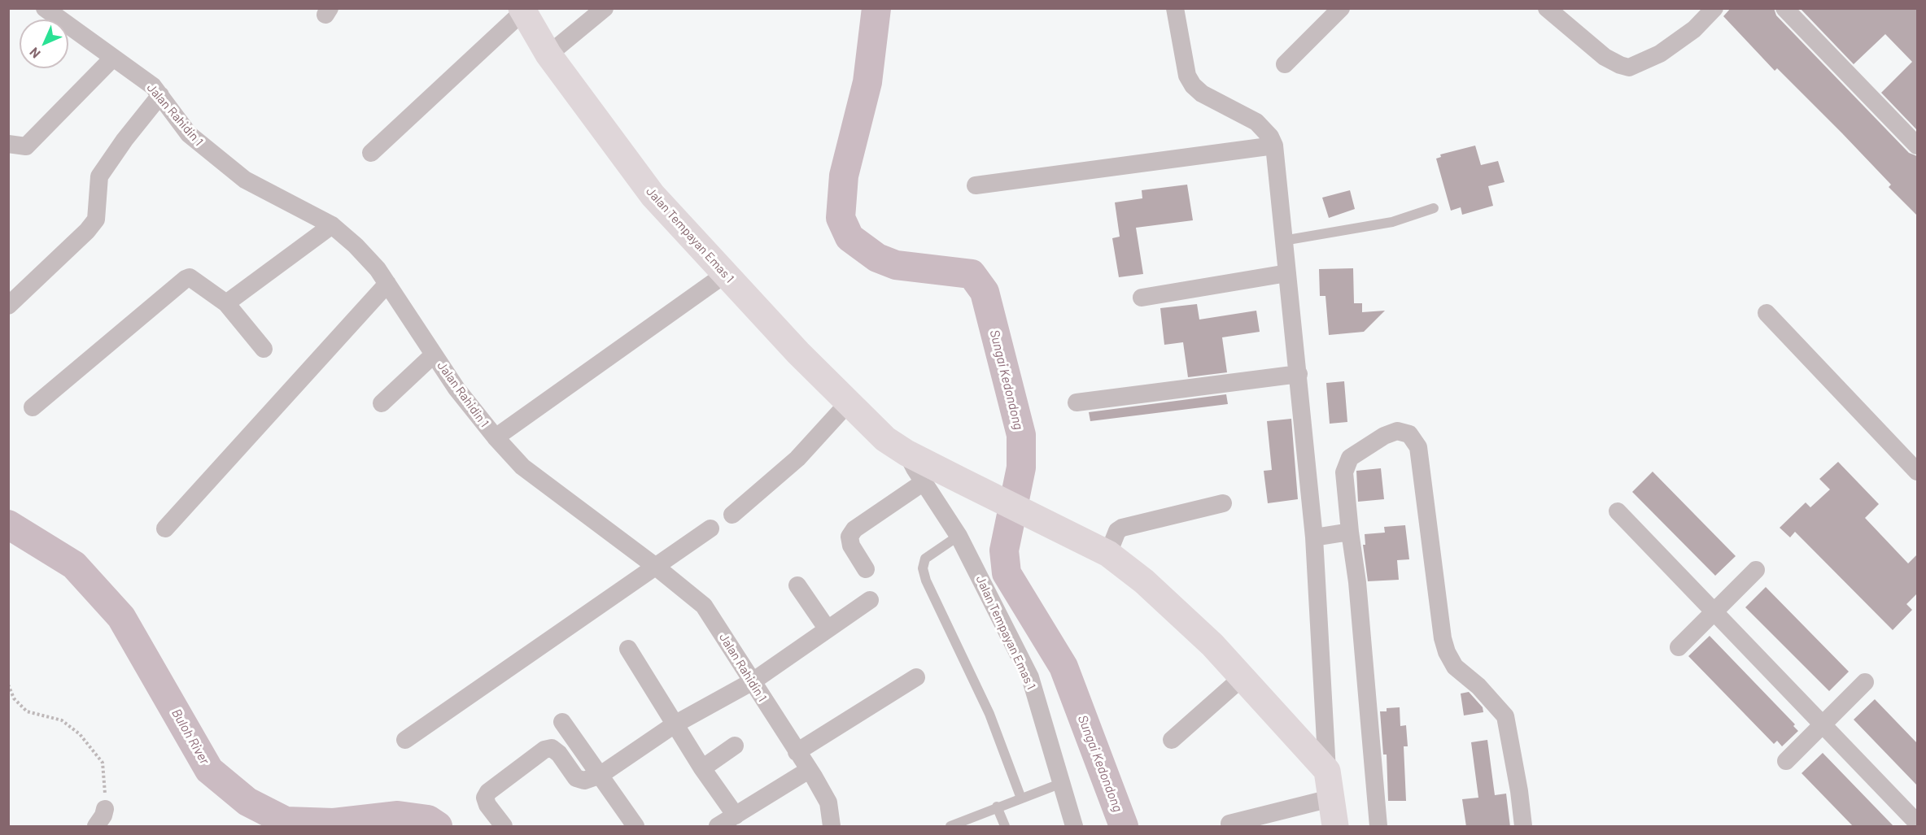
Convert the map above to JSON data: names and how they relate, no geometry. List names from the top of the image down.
{
  "streets": {
    "street": ["Jalan Rahidin 1", "Jalan Tempayan Emas 1"]
  },
  "water": ["Sungai Kedondong", "Buloh River"],
  "north": "bottom left"
}
